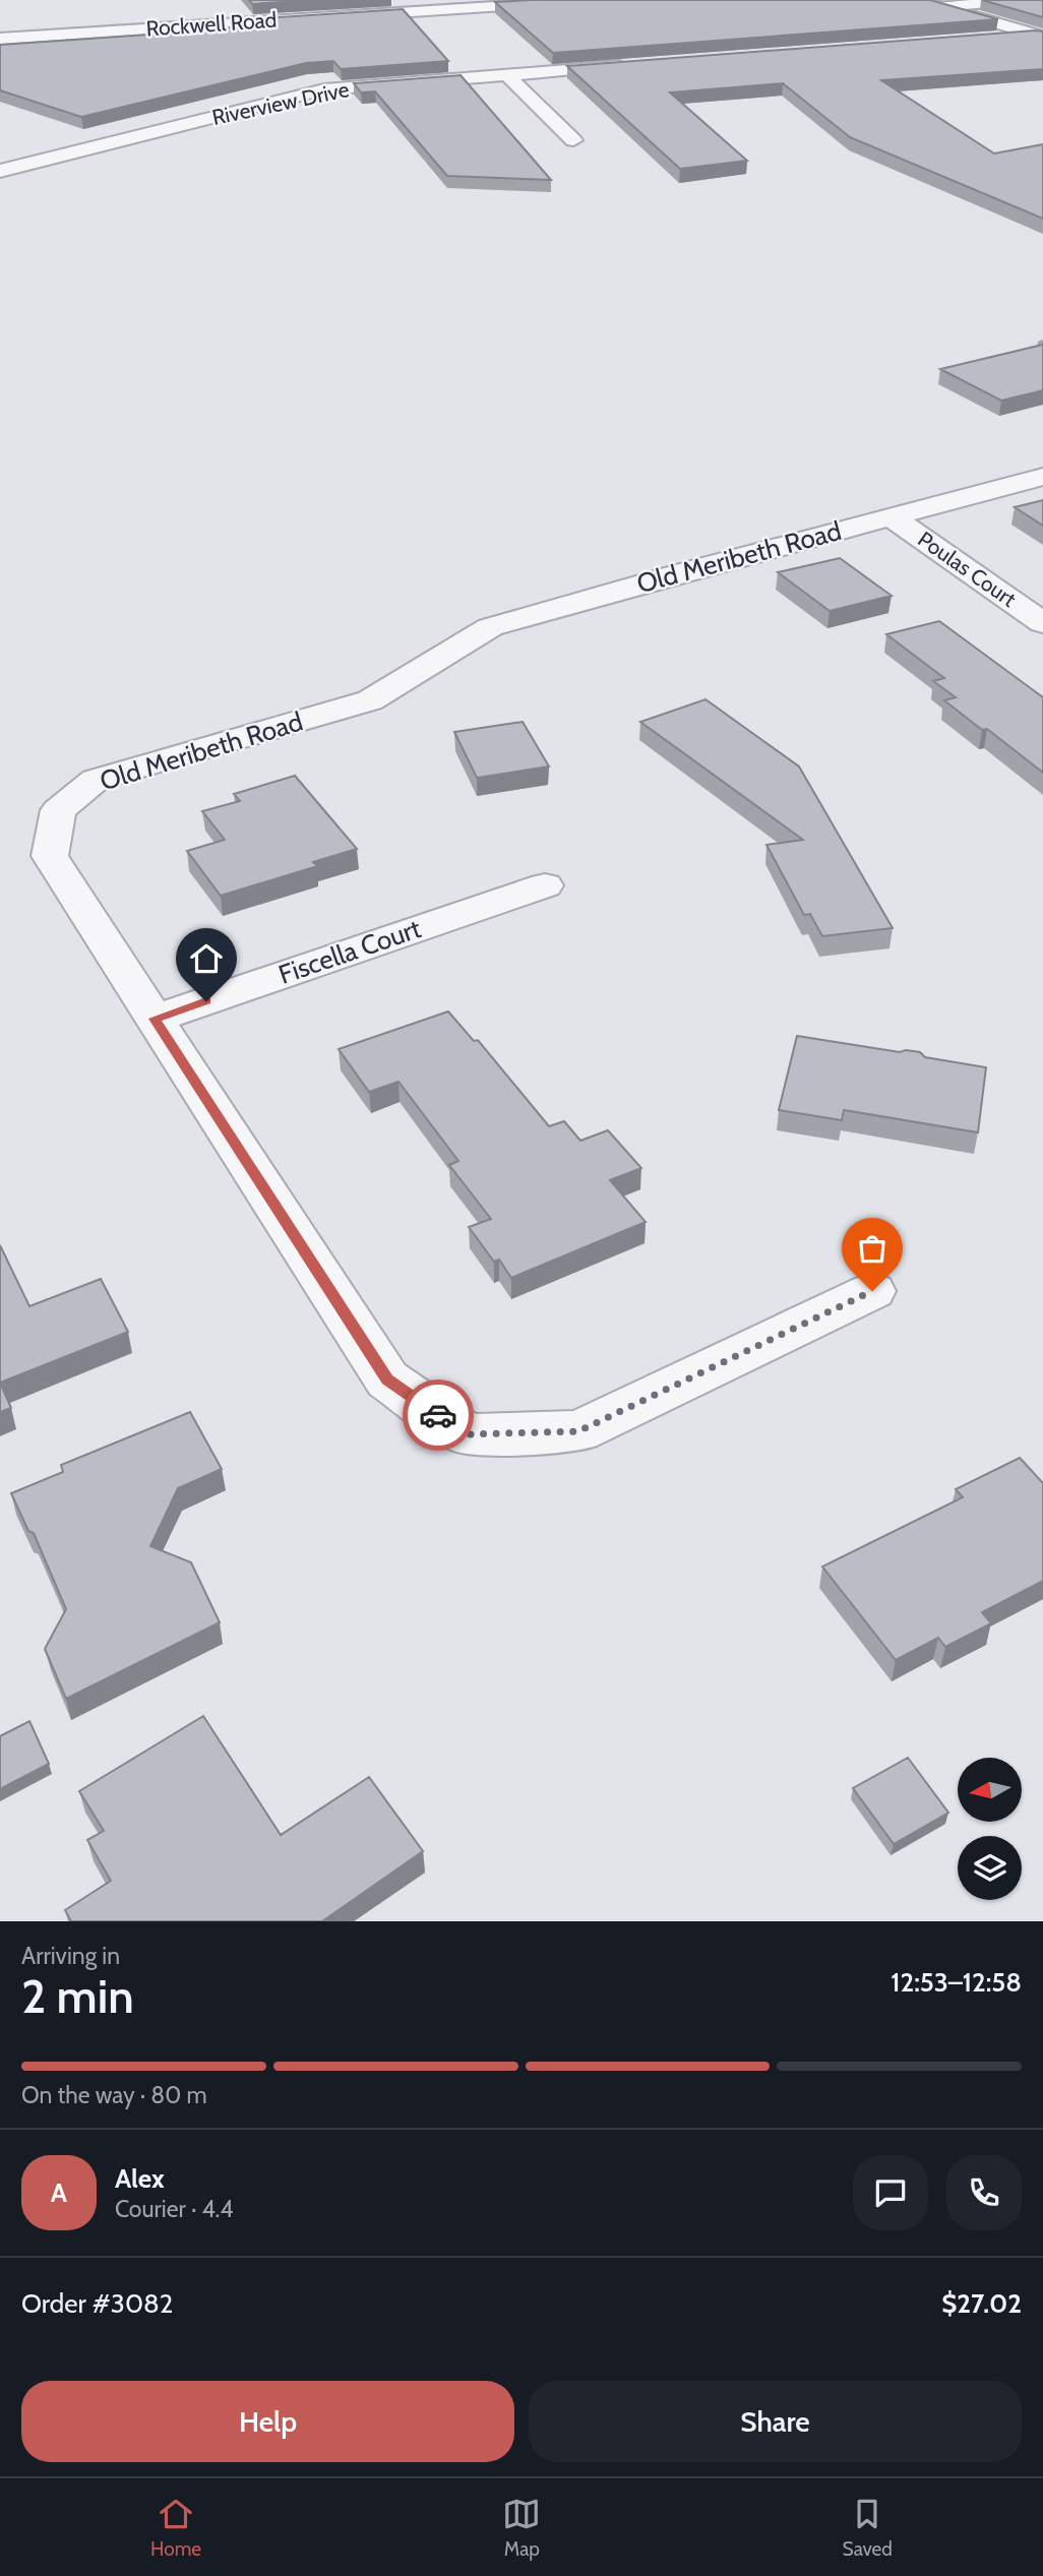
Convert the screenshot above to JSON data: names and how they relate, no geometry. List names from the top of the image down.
{
  "streets": {
    "street": [
      "Rockwell Road",
      "Riverview Drive",
      "Old Meribeth Road",
      "Poulas Court",
      "Fiscella Court"
    ]
  },
  "crossings": [
    ["Old Meribeth Road", "Poulas Court"],
    ["Old Meribeth Road", "Fiscella Court"]
  ],
  "north": "left",
  "page": {
    "heading": ["2 min", "Arriving in", "12:53–12:58"],
    "panel": [
      "Alex",
      "Courier · 4.4",
      "Order #3082",
      "$27.02"
    ],
    "bar": "On the way · 80 m",
    "round": "A",
    "buttons": ["Help", "Share"],
    "tabs": ["Home", "Map", "Saved"]
  }
}
